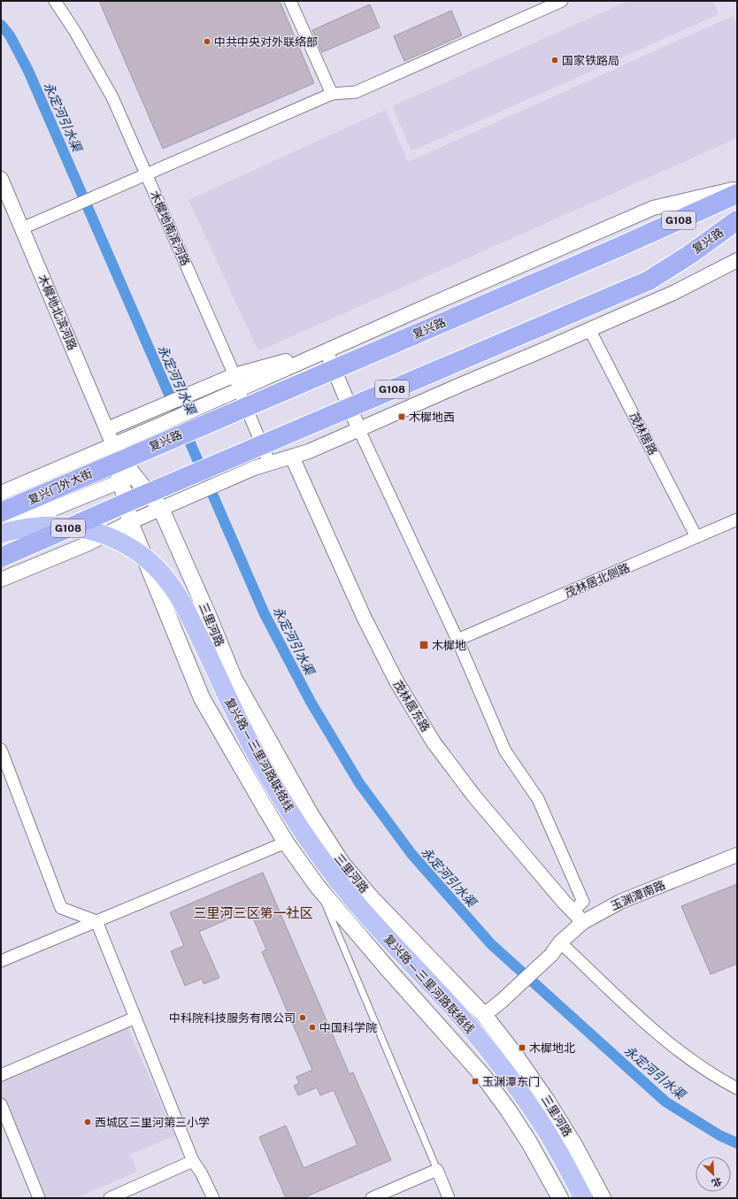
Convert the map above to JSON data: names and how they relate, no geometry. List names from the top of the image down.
{
  "streets": {
    "highway": ["G108", "复兴路", "复兴门外大街"],
    "main road": ["三里河路", "复兴路—三里河路联络线"],
    "street": [
      "木樨地南滨河路",
      "木樨地北滨河路",
      "茂林居路",
      "茂林居北侧路",
      "茂林居东路",
      "玉渊潭南路"
    ]
  },
  "crossings": [
    ["木樨地南滨河路", "复兴路"],
    ["复兴路", "木樨地北滨河路"],
    ["复兴路", "复兴门外大街"],
    ["木樨地北滨河路", "复兴门外大街"],
    ["茂林居路", "茂林居北侧路"],
    ["复兴门外大街", "复兴路—三里河路联络线"],
    ["三里河路", "玉渊潭南路"],
    ["茂林居东路", "玉渊潭南路"]
  ],
  "districts": ["三里河三区第一社区"],
  "water": ["永定河引水渠"],
  "places": {
    "other": [
      "中共中央对外联络部",
      "国家铁路局",
      "中科院科技服务有限公司",
      "中国科学院",
      "西城区三里河第三小学"
    ],
    "transit": [
      "木樨地西",
      "木樨地",
      "木樨地北",
      "玉渊潭东门"
    ]
  },
  "north": "bottom right"
}
